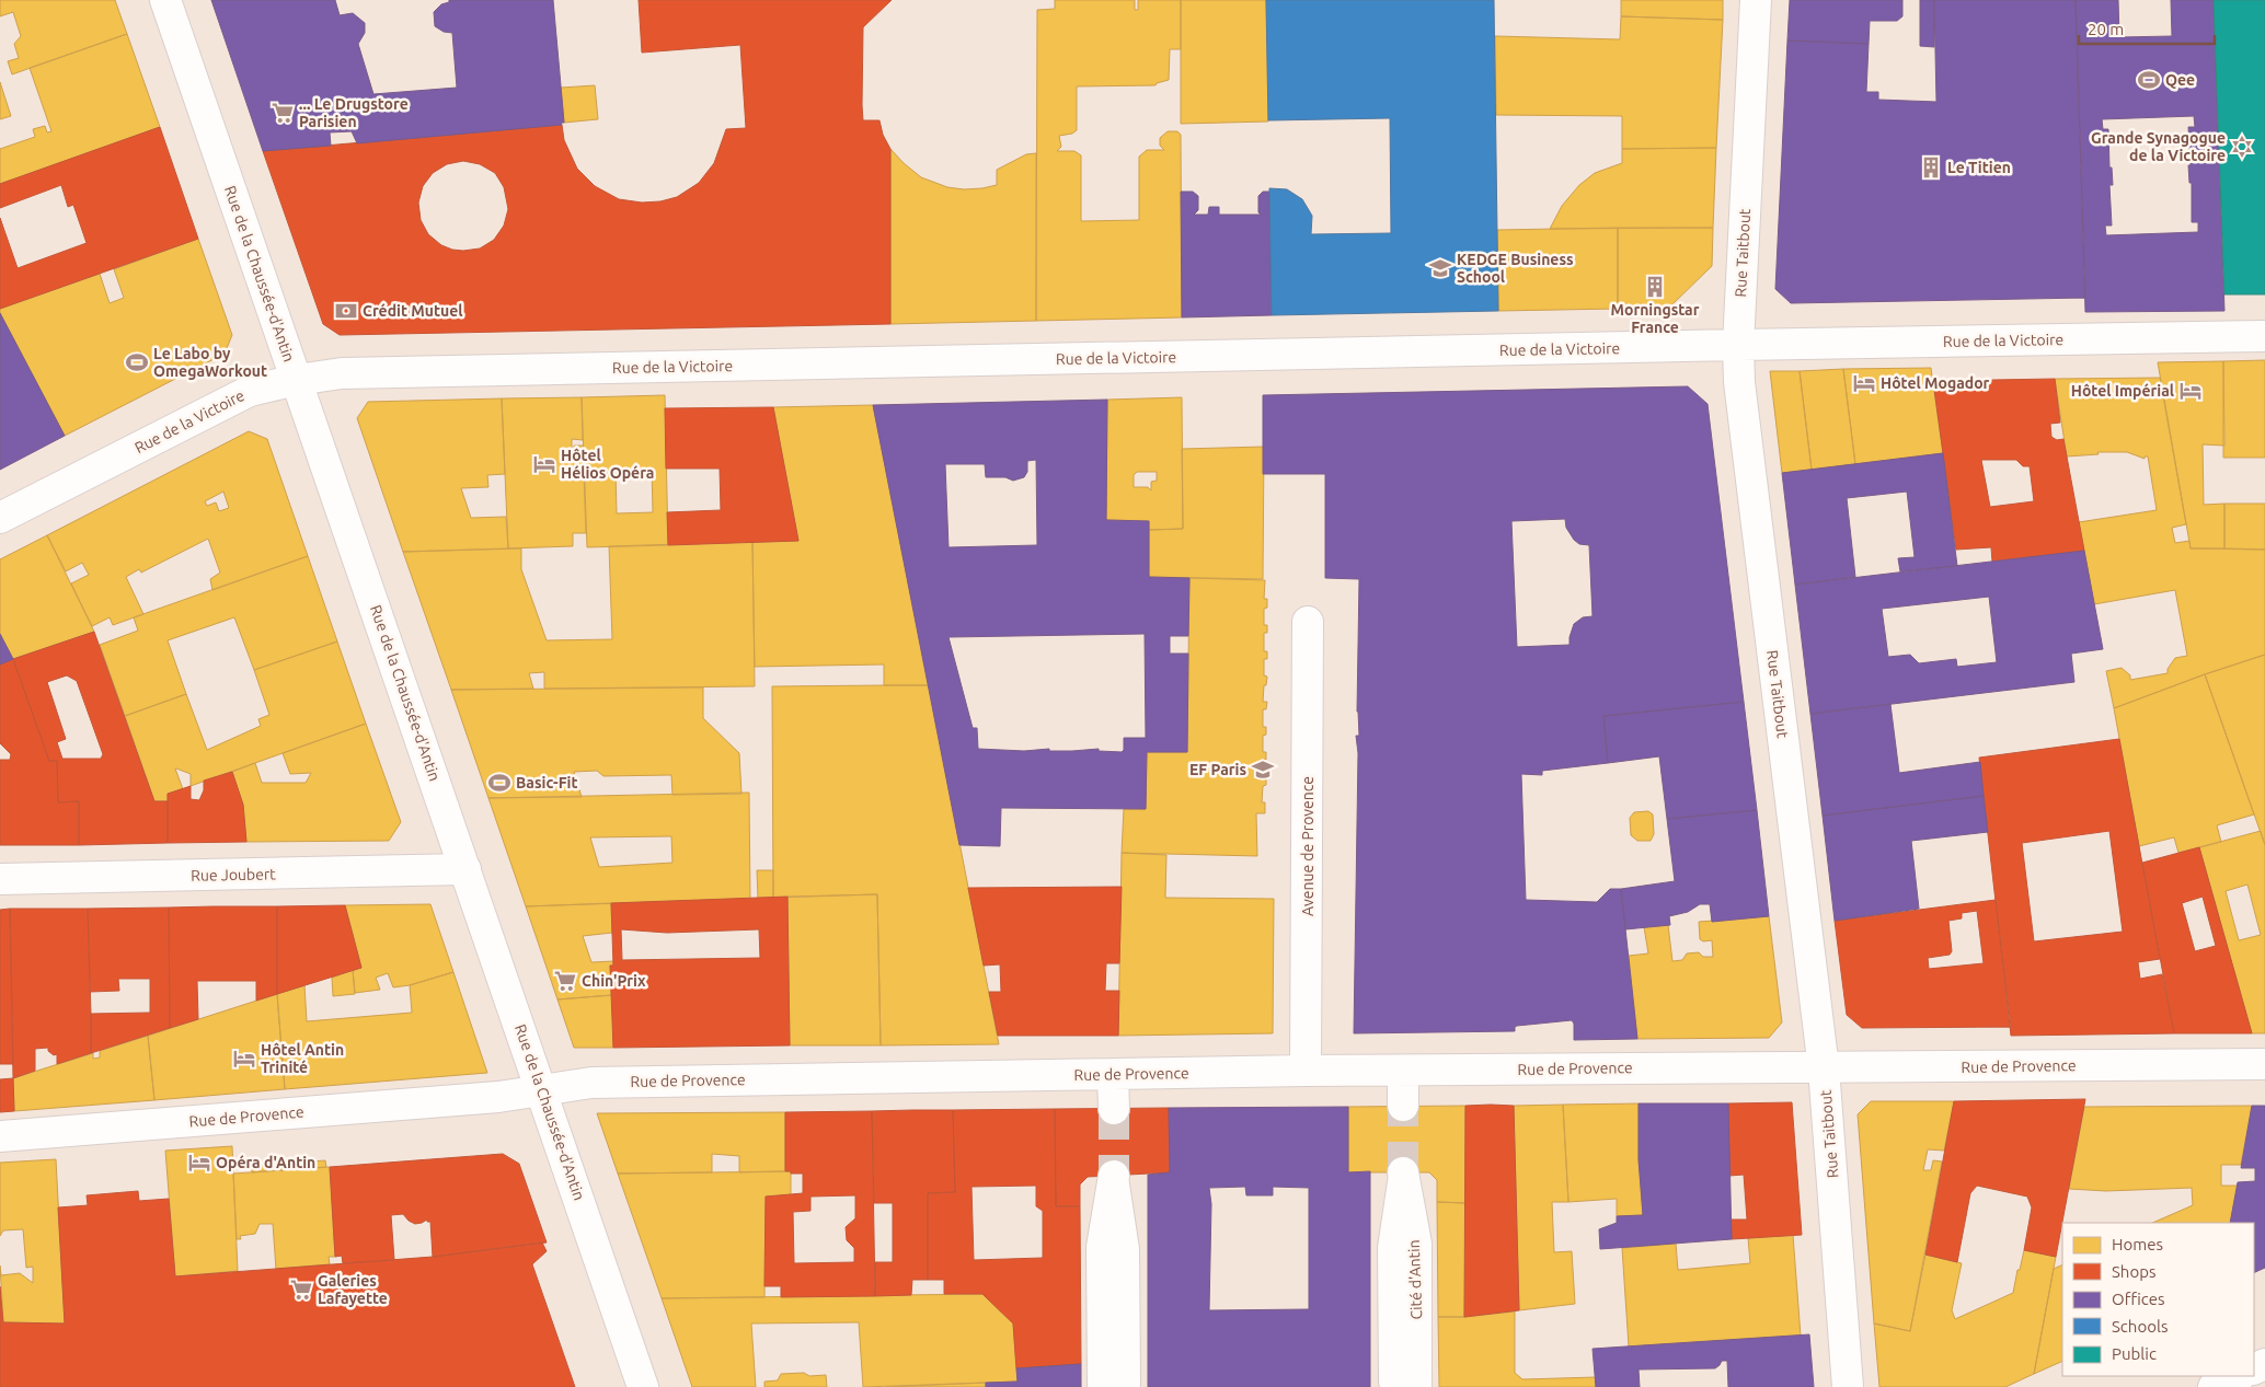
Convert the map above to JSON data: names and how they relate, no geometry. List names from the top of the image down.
{
  "streets": {
    "street": [
      "Rue Taitbout",
      "Rue de la Chaussée-d'Antin",
      "Rue de la Victoire",
      "Avenue de Provence",
      "Rue Joubert",
      "Rue de Provence",
      "Cité d'Antin"
    ]
  },
  "crossings": [
    ["Rue Taitbout", "Rue de la Victoire"],
    ["Rue Taitbout", "Rue de Provence"],
    ["Rue de la Chaussée-d'Antin", "Rue de la Victoire"],
    ["Rue de la Chaussée-d'Antin", "Rue Joubert"],
    ["Rue de la Chaussée-d'Antin", "Rue de Provence"],
    ["Avenue de Provence", "Rue de Provence"]
  ],
  "places": {
    "sports": ["Qee", "Le Labo by OmegaWorkout", "Basic-Fit"],
    "supermarket": ["... Le Drugstore Parisien", "Chin'Prix", "Galeries Lafayette"],
    "synagogue": ["Grande Synagogue de la Victoire"],
    "building": ["Le Titien", "Morningstar France"],
    "school or university": ["KEDGE Business School", "EF Paris"],
    "bank": ["Crédit Mutuel"],
    "hotel": [
      "Hôtel Mogador",
      "Hôtel Impérial",
      "Hôtel Hélios Opéra",
      "Hôtel Antin Trinité",
      "Opéra d'Antin"
    ]
  },
  "legend": [
    "Homes",
    "Shops",
    "Offices",
    "Schools",
    "Public"
  ],
  "scale_bar": "20 m"
}
